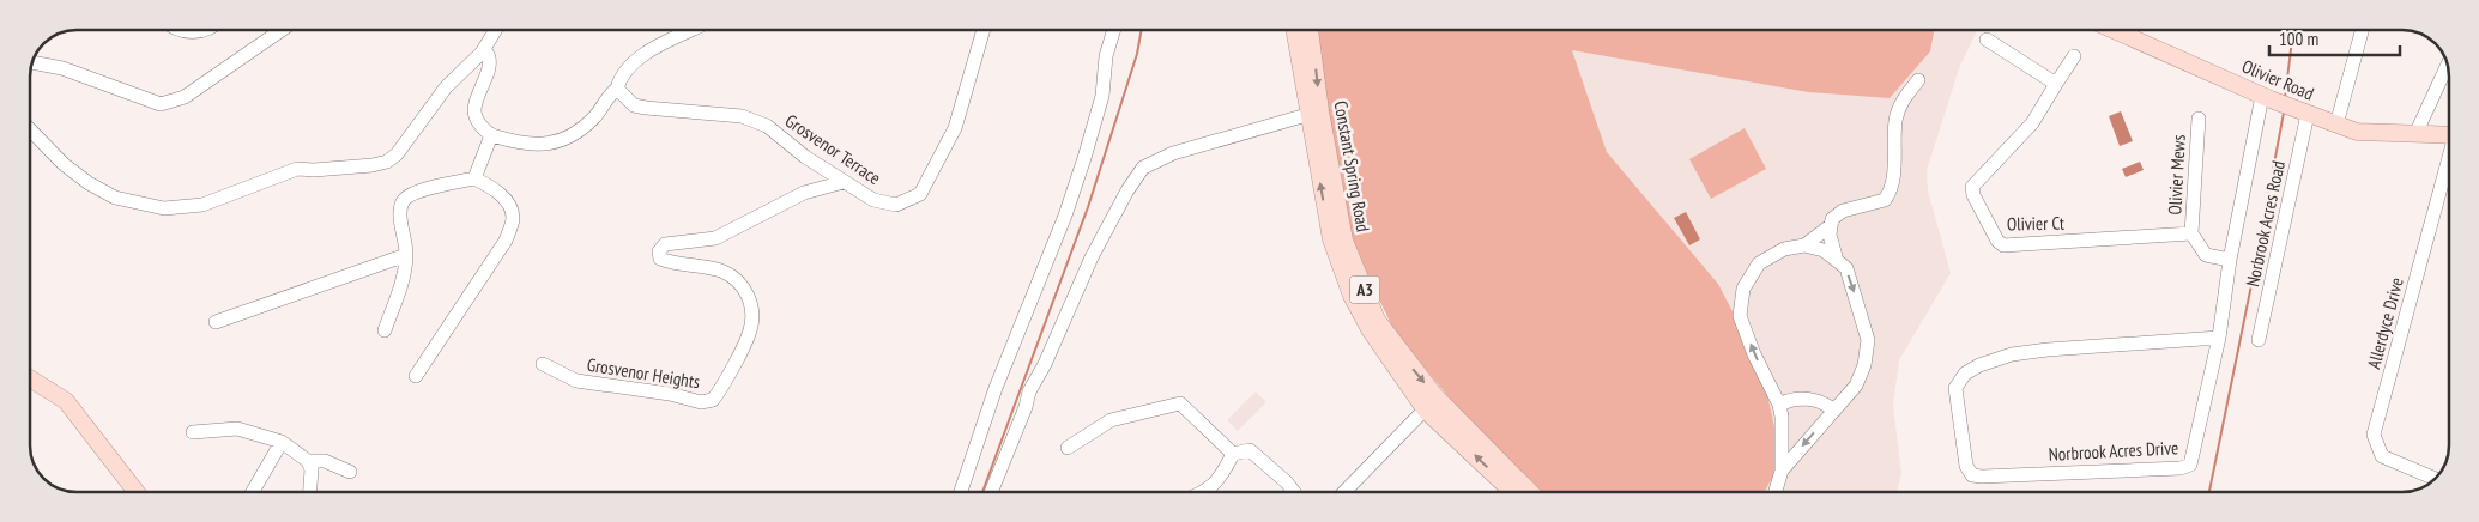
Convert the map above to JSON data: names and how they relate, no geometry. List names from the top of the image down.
{
  "streets": {
    "main road": ["Olivier Road", "Constant Spring Road", "A3"],
    "street": [
      "Grosvenor Terrace",
      "Olivier Mews",
      "Olivier Ct",
      "Norbrook Acres Road",
      "Allerdyce Drive",
      "Grosvenor Heights",
      "Norbrook Acres Drive"
    ]
  },
  "crossings": [
    ["Olivier Road", "Norbrook Acres Road"],
    ["Grosvenor Terrace", "Grosvenor Heights"],
    ["Olivier Mews", "Olivier Ct"]
  ],
  "scale_bar": "100 m"
}
